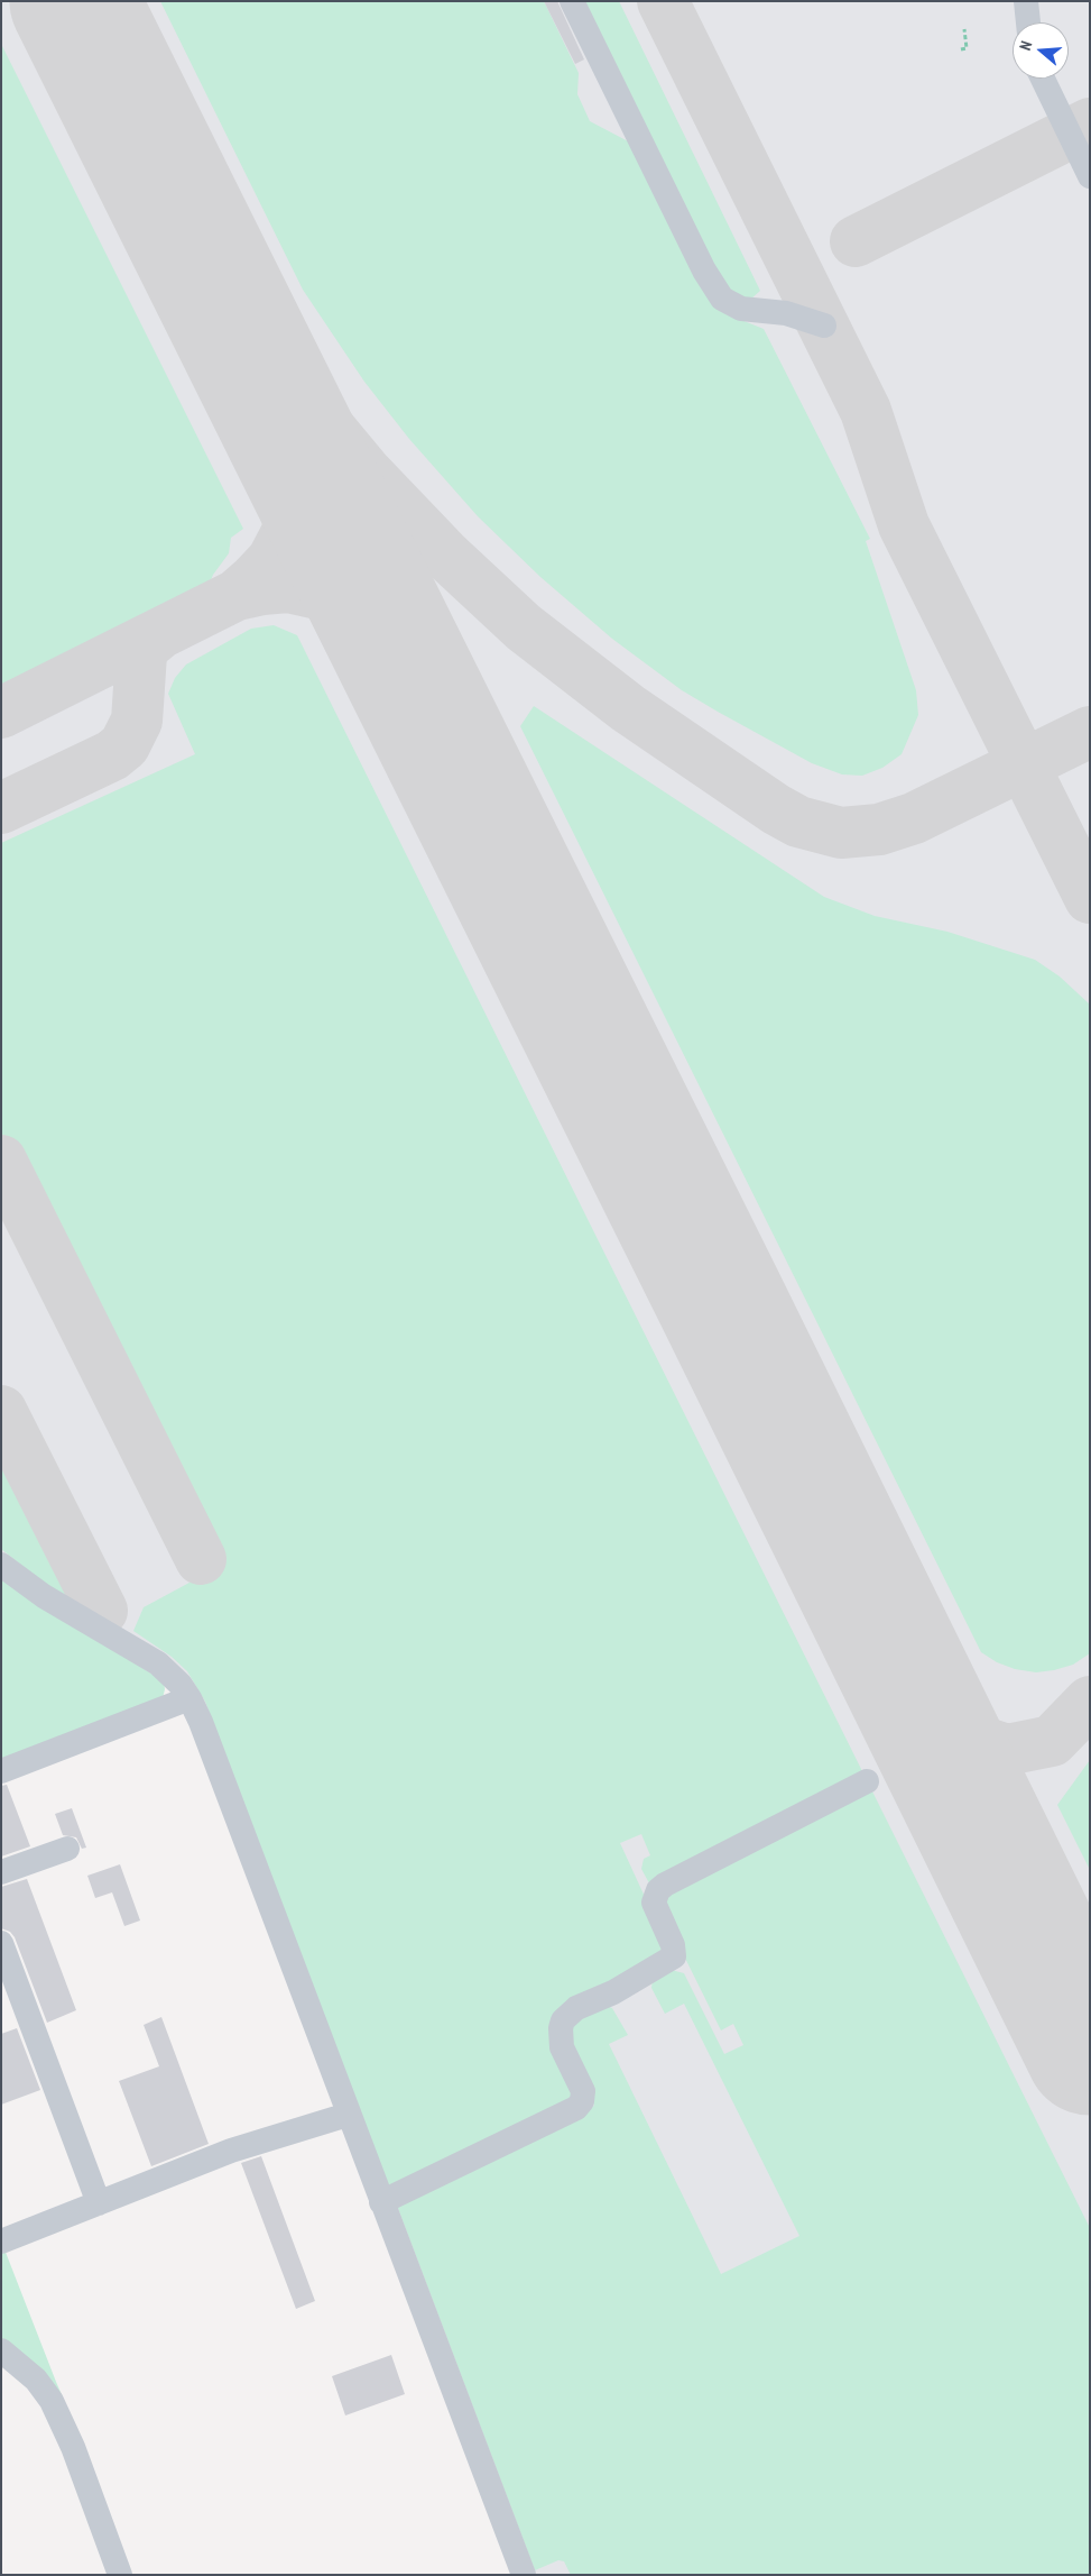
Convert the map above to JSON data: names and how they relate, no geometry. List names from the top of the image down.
{
  "north": "left"
}
